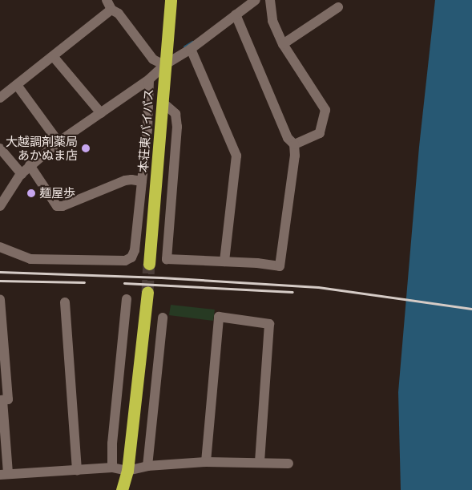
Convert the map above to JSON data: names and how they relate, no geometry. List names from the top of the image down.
{
  "streets": {
    "highway": ["本荘東バイパス"]
  },
  "places": ["大越調剤薬局 あかぬま店", "麺屋歩"]
}
